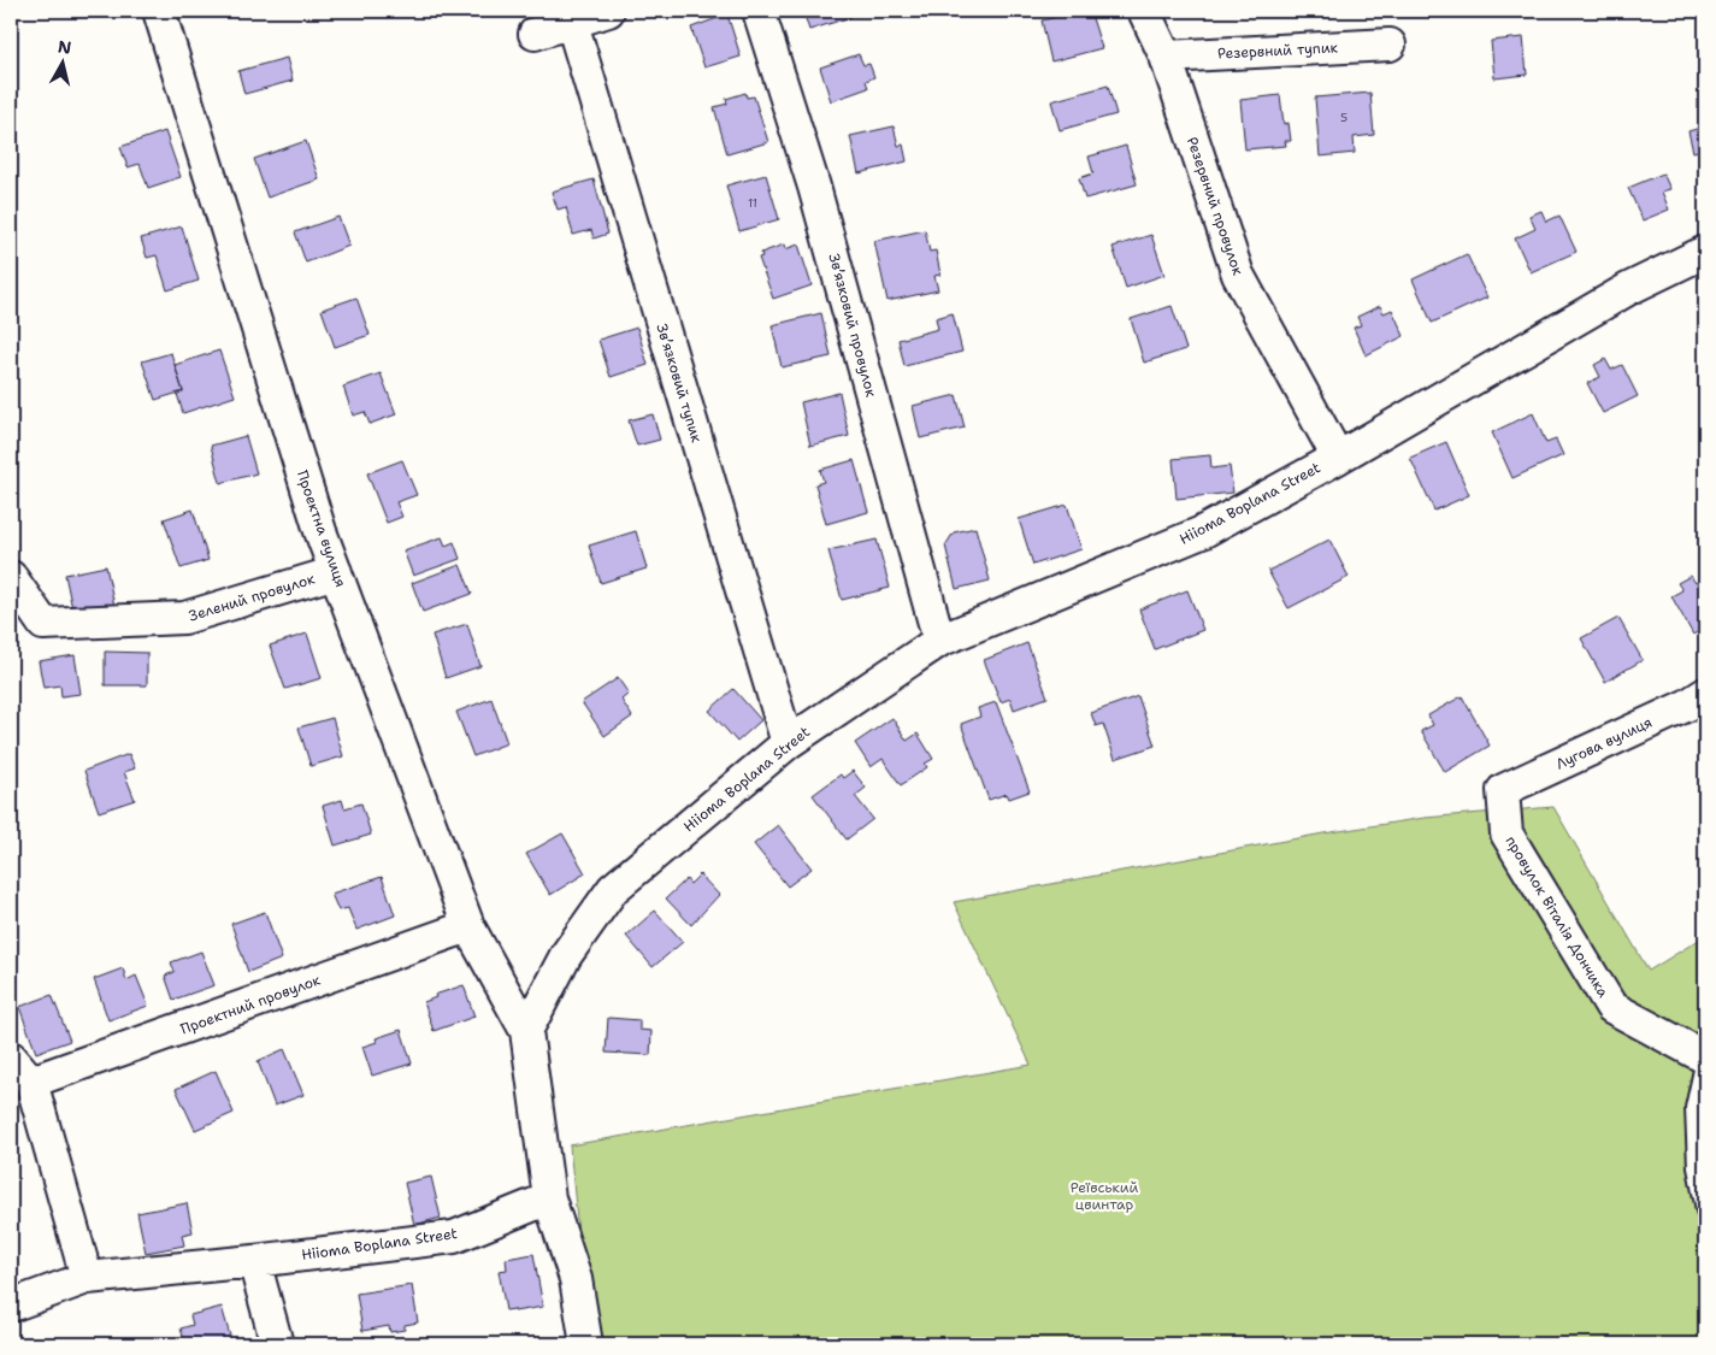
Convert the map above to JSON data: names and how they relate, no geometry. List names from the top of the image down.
{
  "streets": {
    "street": [
      "Резервний тупик",
      "Резервний провулок",
      "Звʼязковий провулок",
      "Звʼязковий тупик",
      "Hiioma Boplana Street",
      "Проектна вулиця",
      "Зелений провулок",
      "Лугова вулиця",
      "провулок Віталія Дончика",
      "Проектний провулок"
    ]
  },
  "crossings": [
    ["Резервний тупик", "Резервний провулок"],
    ["Резервний провулок", "Hiioma Boplana Street"],
    ["Звʼязковий провулок", "Hiioma Boplana Street"],
    ["Звʼязковий тупик", "Hiioma Boplana Street"],
    ["Hiioma Boplana Street", "Проектна вулиця"],
    ["Проектна вулиця", "Зелений провулок"],
    ["Проектна вулиця", "Проектний провулок"],
    ["Лугова вулиця", "провулок Віталія Дончика"]
  ],
  "parks": ["Реївський цвинтар"],
  "house_numbers": ["5", "11"],
  "north": "top"
}
